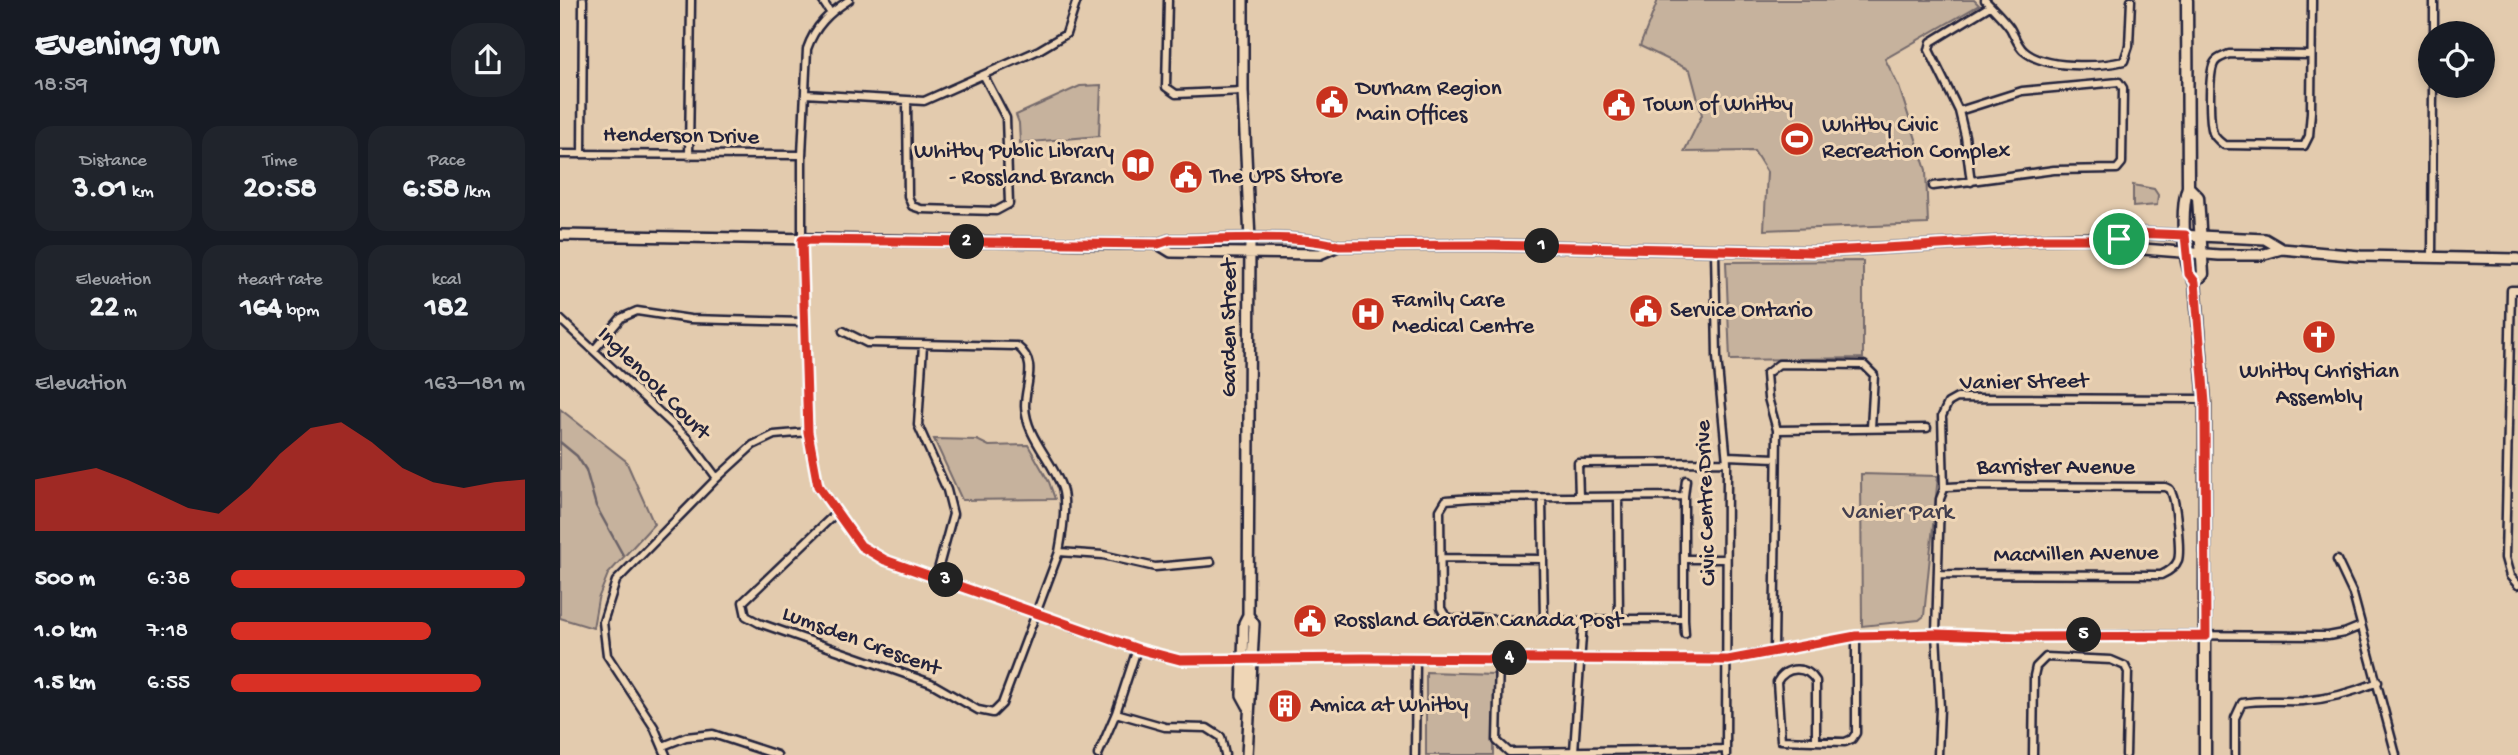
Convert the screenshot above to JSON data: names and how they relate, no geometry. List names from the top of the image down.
{
  "streets": {
    "main road": ["Garden Street"],
    "street": [
      "Henderson Drive",
      "Vanier Street",
      "Inglenook Court",
      "Barrister Avenue",
      "Civic Centre Drive",
      "MacMillen Avenue",
      "Lumsden Crescent"
    ]
  },
  "crossings": [
    ["Vanier Street", "Barrister Avenue"],
    ["Vanier Street", "MacMillen Avenue"],
    ["Barrister Avenue", "MacMillen Avenue"]
  ],
  "parks": ["Vanier Park"],
  "places": {
    "public building": [
      "Durham Region Main Offices",
      "Town of Whitby",
      "The UPS Store",
      "Service Ontario",
      "Rossland Garden Canada Post"
    ],
    "sports": ["Whitby Civic Recreation Complex"],
    "library": ["Whitby Public Library - Rossland Branch"],
    "hospital": ["Family Care Medical Centre"],
    "church": ["Whitby Christian Assembly"],
    "building": ["Amica at Whitby"]
  },
  "page": {
    "heading": ["Evening run", "18:59"],
    "stats": [
      ["Distance", "3.01 km"],
      ["Time", "20:58"],
      ["Pace", "6:58 /km"],
      ["Elevation", "22 m"],
      ["Heart rate", "164 bpm"],
      ["kcal", "182"]
    ],
    "pins": [
      "2",
      "1",
      "3",
      "5",
      "4"
    ],
    "chart": ["Elevation", "163–181 m"],
    "list": [
      {
        "name": "500 m",
        "note": "6:38"
      },
      {
        "name": "1.0 km",
        "note": "7:18"
      },
      {
        "name": "1.5 km",
        "note": "6:55"
      }
    ]
  }
}
